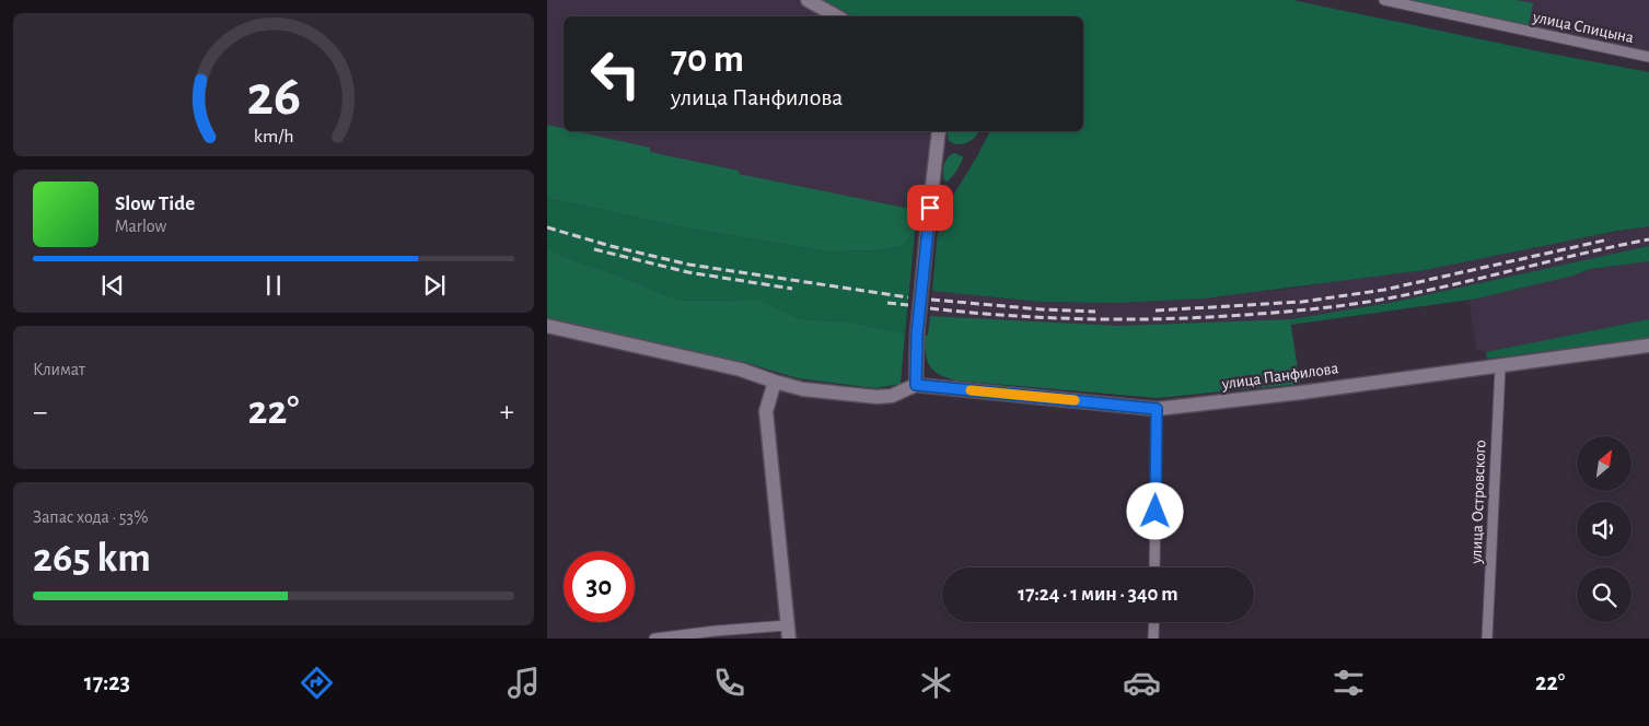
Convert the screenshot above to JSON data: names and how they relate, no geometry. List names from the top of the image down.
{
  "streets": {
    "main road": ["улица Панфилова"],
    "street": ["улица Спицына", "улица Островского"]
  },
  "crossings": [
    ["улица Панфилова", "улица Островского"]
  ],
  "north": "top right",
  "page": {
    "turn": ["70 m", "улица Панфилова"],
    "song": ["Slow Tide", "Marlow"],
    "tile": [
      "Климат",
      ["Запас хода · 53%", "265 km"]
    ],
    "heat": ["−", "22°", "+"],
    "limit": "30",
    "trip": "17:24 · 1 мин · 340 m",
    "tabs": ["17:23", "22°"],
    "gauge": ["26", "km/h"]
  }
}
